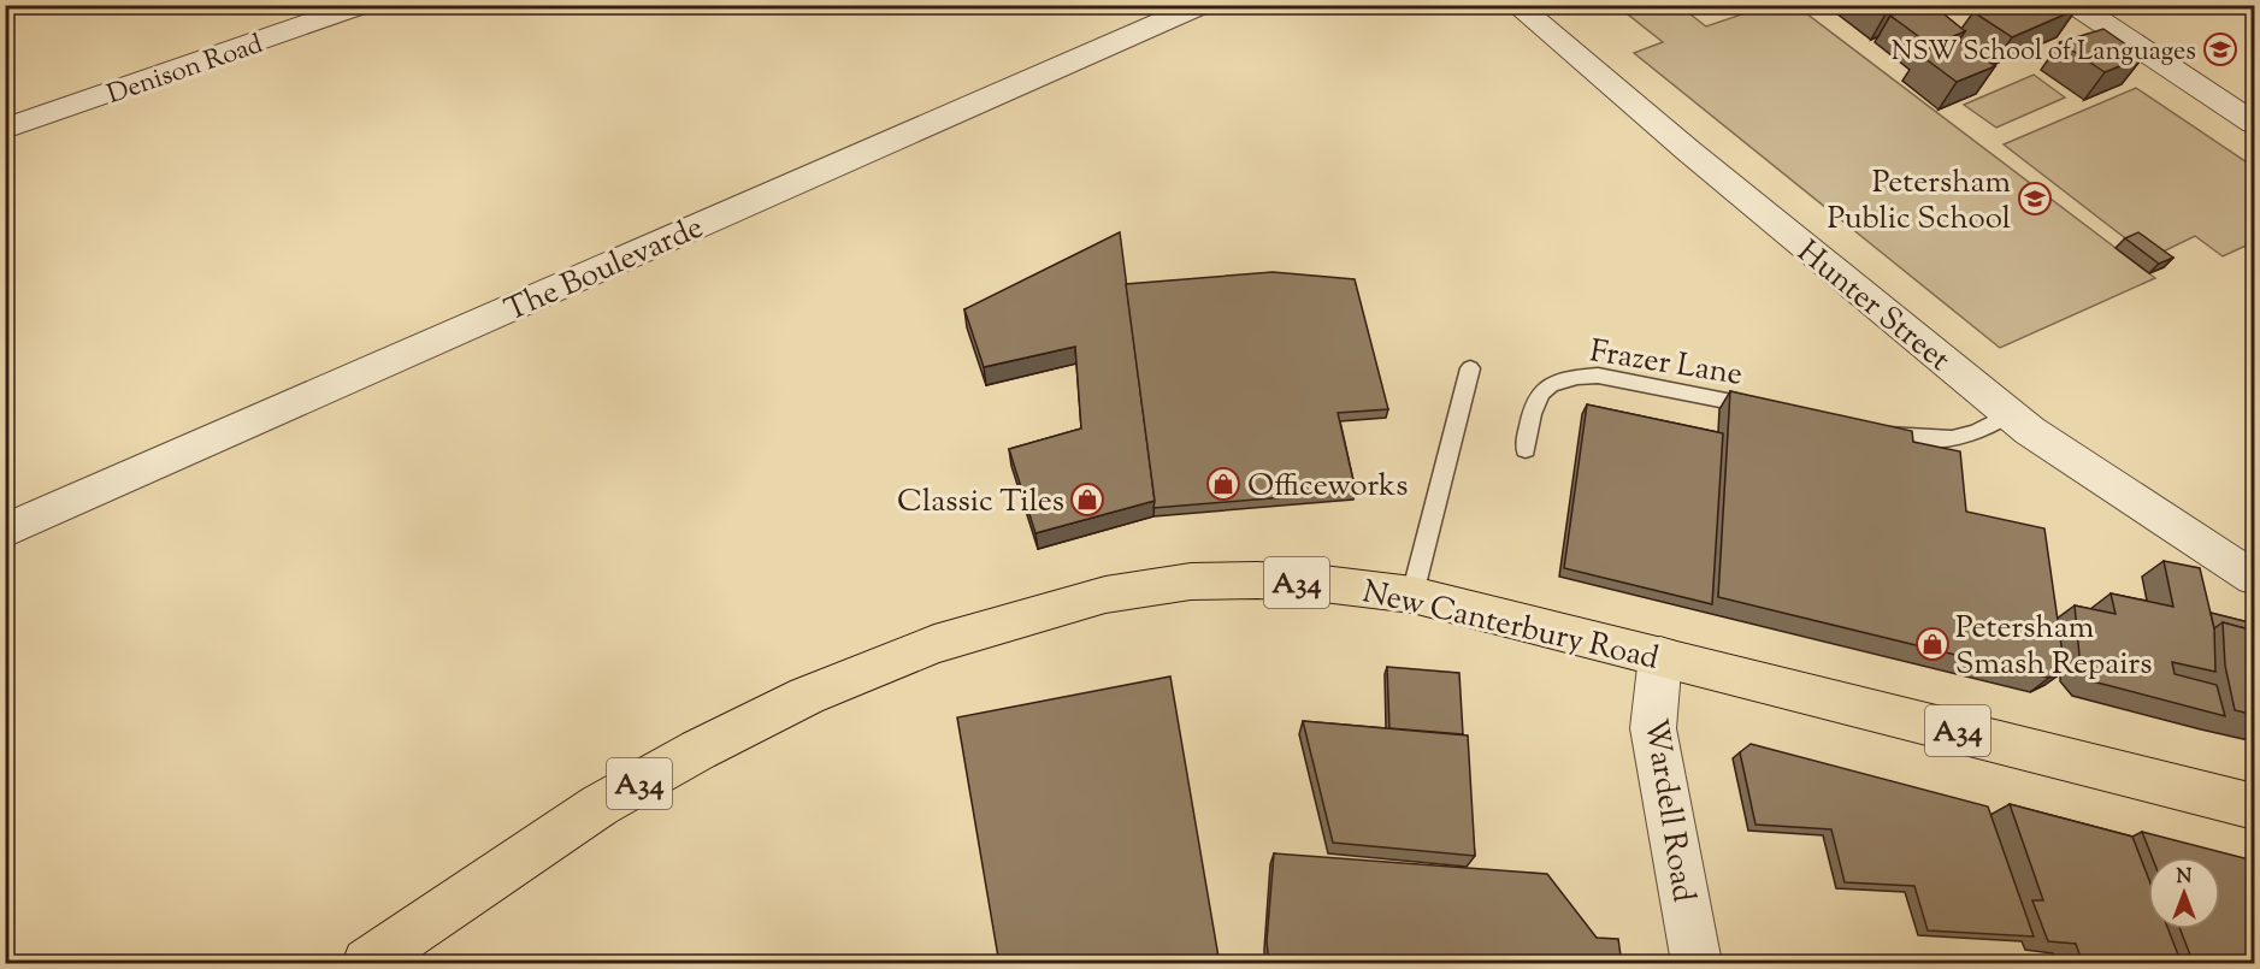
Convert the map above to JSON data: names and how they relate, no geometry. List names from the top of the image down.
{
  "streets": {
    "highway": ["A34", "New Canterbury Road"],
    "street": [
      "Denison Road",
      "The Boulevarde",
      "Hunter Street",
      "Wardell Road"
    ],
    "lane": ["Frazer Lane"]
  },
  "crossings": [
    ["New Canterbury Road", "Wardell Road"]
  ],
  "places": {
    "school or university": ["NSW School of Languages", "Petersham Public School"],
    "shop": ["Officeworks", "Classic Tiles", "Petersham Smash Repairs"]
  },
  "north": "top"
}
